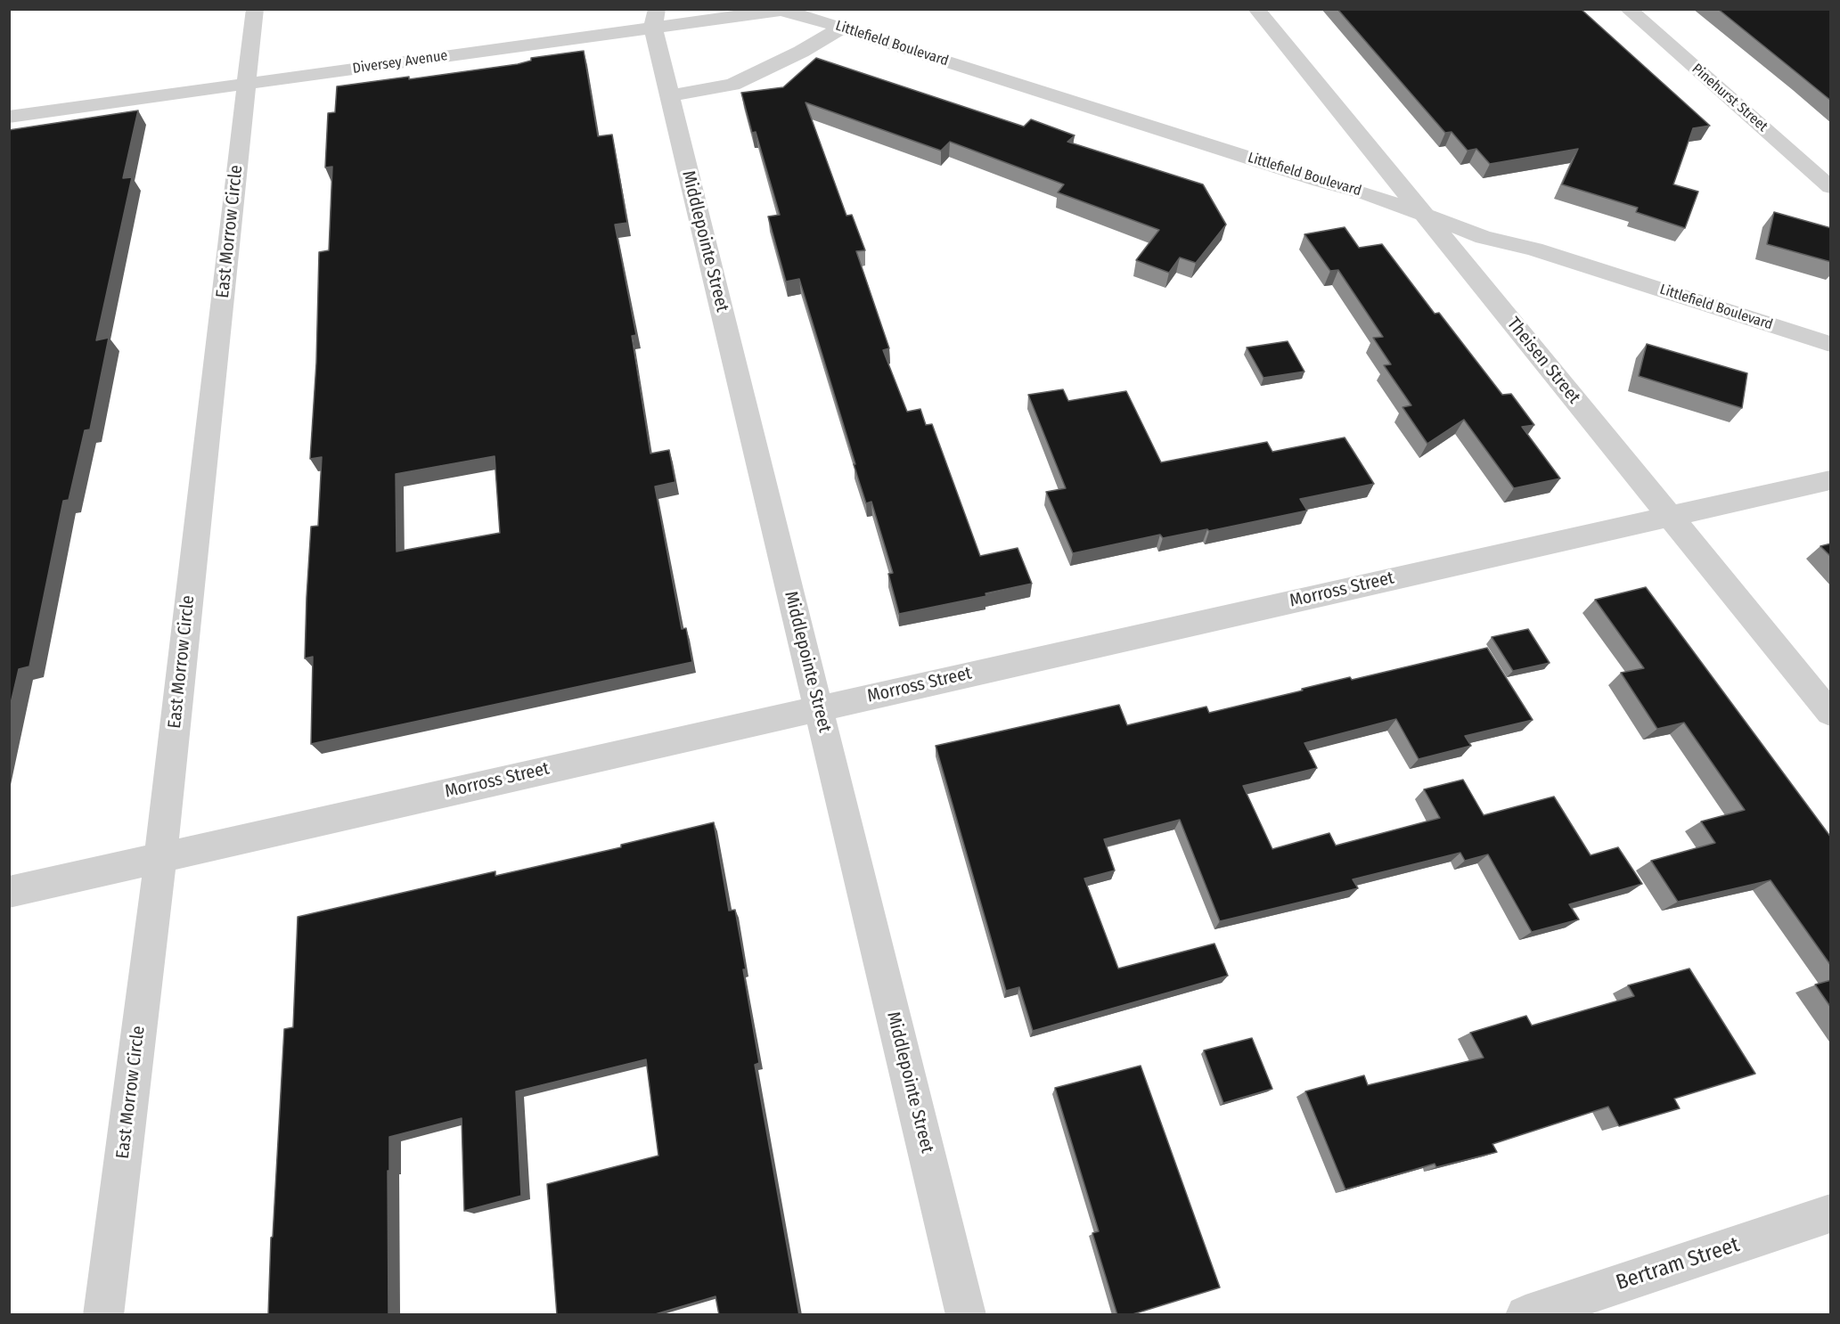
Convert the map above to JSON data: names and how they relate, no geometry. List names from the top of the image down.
{
  "streets": {
    "street": [
      "Littlefield Boulevard",
      "Diversey Avenue",
      "Pinehurst Street",
      "East Morrow Circle",
      "Middlepointe Street",
      "Theisen Street",
      "Morross Street",
      "Bertram Street"
    ]
  },
  "crossings": [
    ["Littlefield Boulevard", "Diversey Avenue"],
    ["Littlefield Boulevard", "Theisen Street"],
    ["Diversey Avenue", "East Morrow Circle"],
    ["Diversey Avenue", "Middlepointe Street"],
    ["East Morrow Circle", "Morross Street"],
    ["Middlepointe Street", "Morross Street"],
    ["Theisen Street", "Morross Street"]
  ]
}
